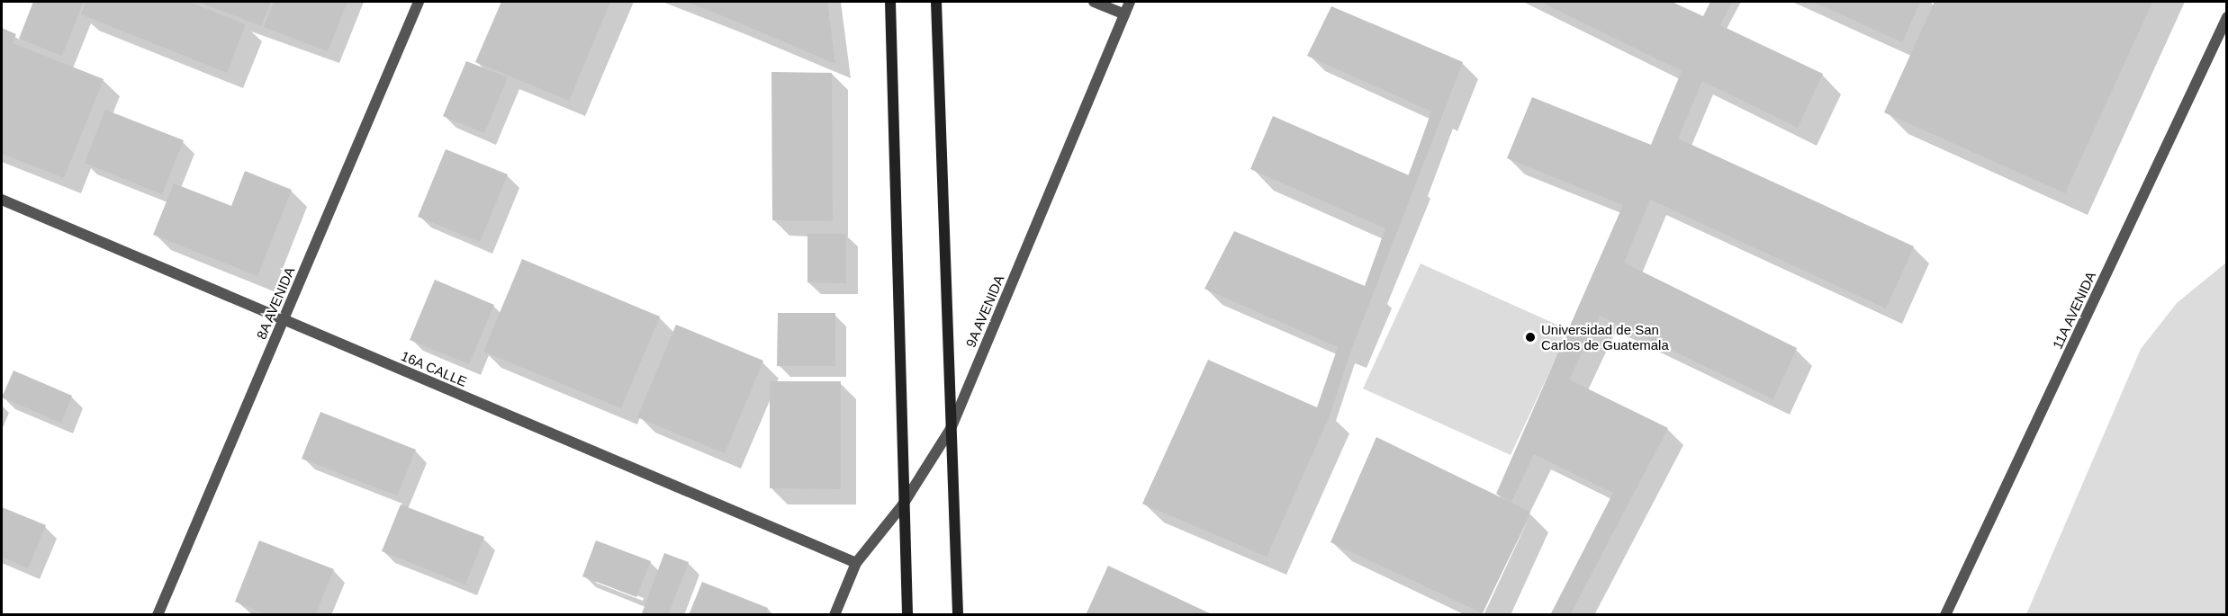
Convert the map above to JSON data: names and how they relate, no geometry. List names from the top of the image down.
{
  "streets": {
    "street": [
      "8A AVENIDA",
      "11A AVENIDA",
      "9A AVENIDA",
      "16A CALLE"
    ]
  },
  "crossings": [
    ["8A AVENIDA", "16A CALLE"],
    ["9A AVENIDA", "16A CALLE"]
  ],
  "places": ["Universidad de San Carlos de Guatemala"]
}
